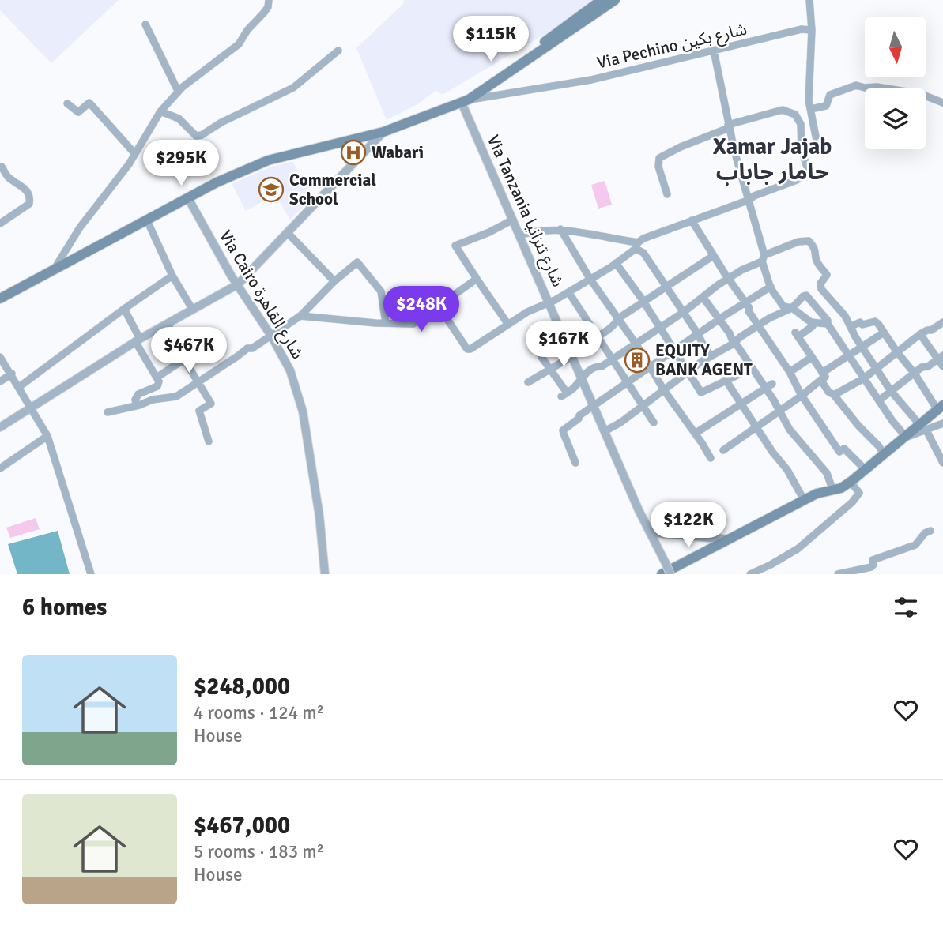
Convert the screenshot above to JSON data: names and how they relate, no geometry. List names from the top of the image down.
{
  "streets": {
    "street": ["Via Pechino شارع بكين", "Via Tanzania شارع تنزانيا", "Via Cairo شارع القاهرة"]
  },
  "crossings": [
    ["Via Pechino شارع بكين", "Via Tanzania شارع تنزانيا"]
  ],
  "districts": ["Xamar Jajab حامار جاباب"],
  "places": {
    "hospital": ["Wabari"],
    "school or university": ["Commercial School"],
    "building": ["EQUITY BANK AGENT"]
  },
  "north": "bottom",
  "page": {
    "price": [
      "$115K",
      "$295K",
      "$248K",
      "$167K",
      "$467K",
      "$122K"
    ],
    "heading": "6 homes",
    "list": [
      {
        "name": "$248,000",
        "note": "4 rooms · 124 m² · House"
      },
      {
        "name": "$467,000",
        "note": "5 rooms · 183 m² · House"
      }
    ]
  }
}
